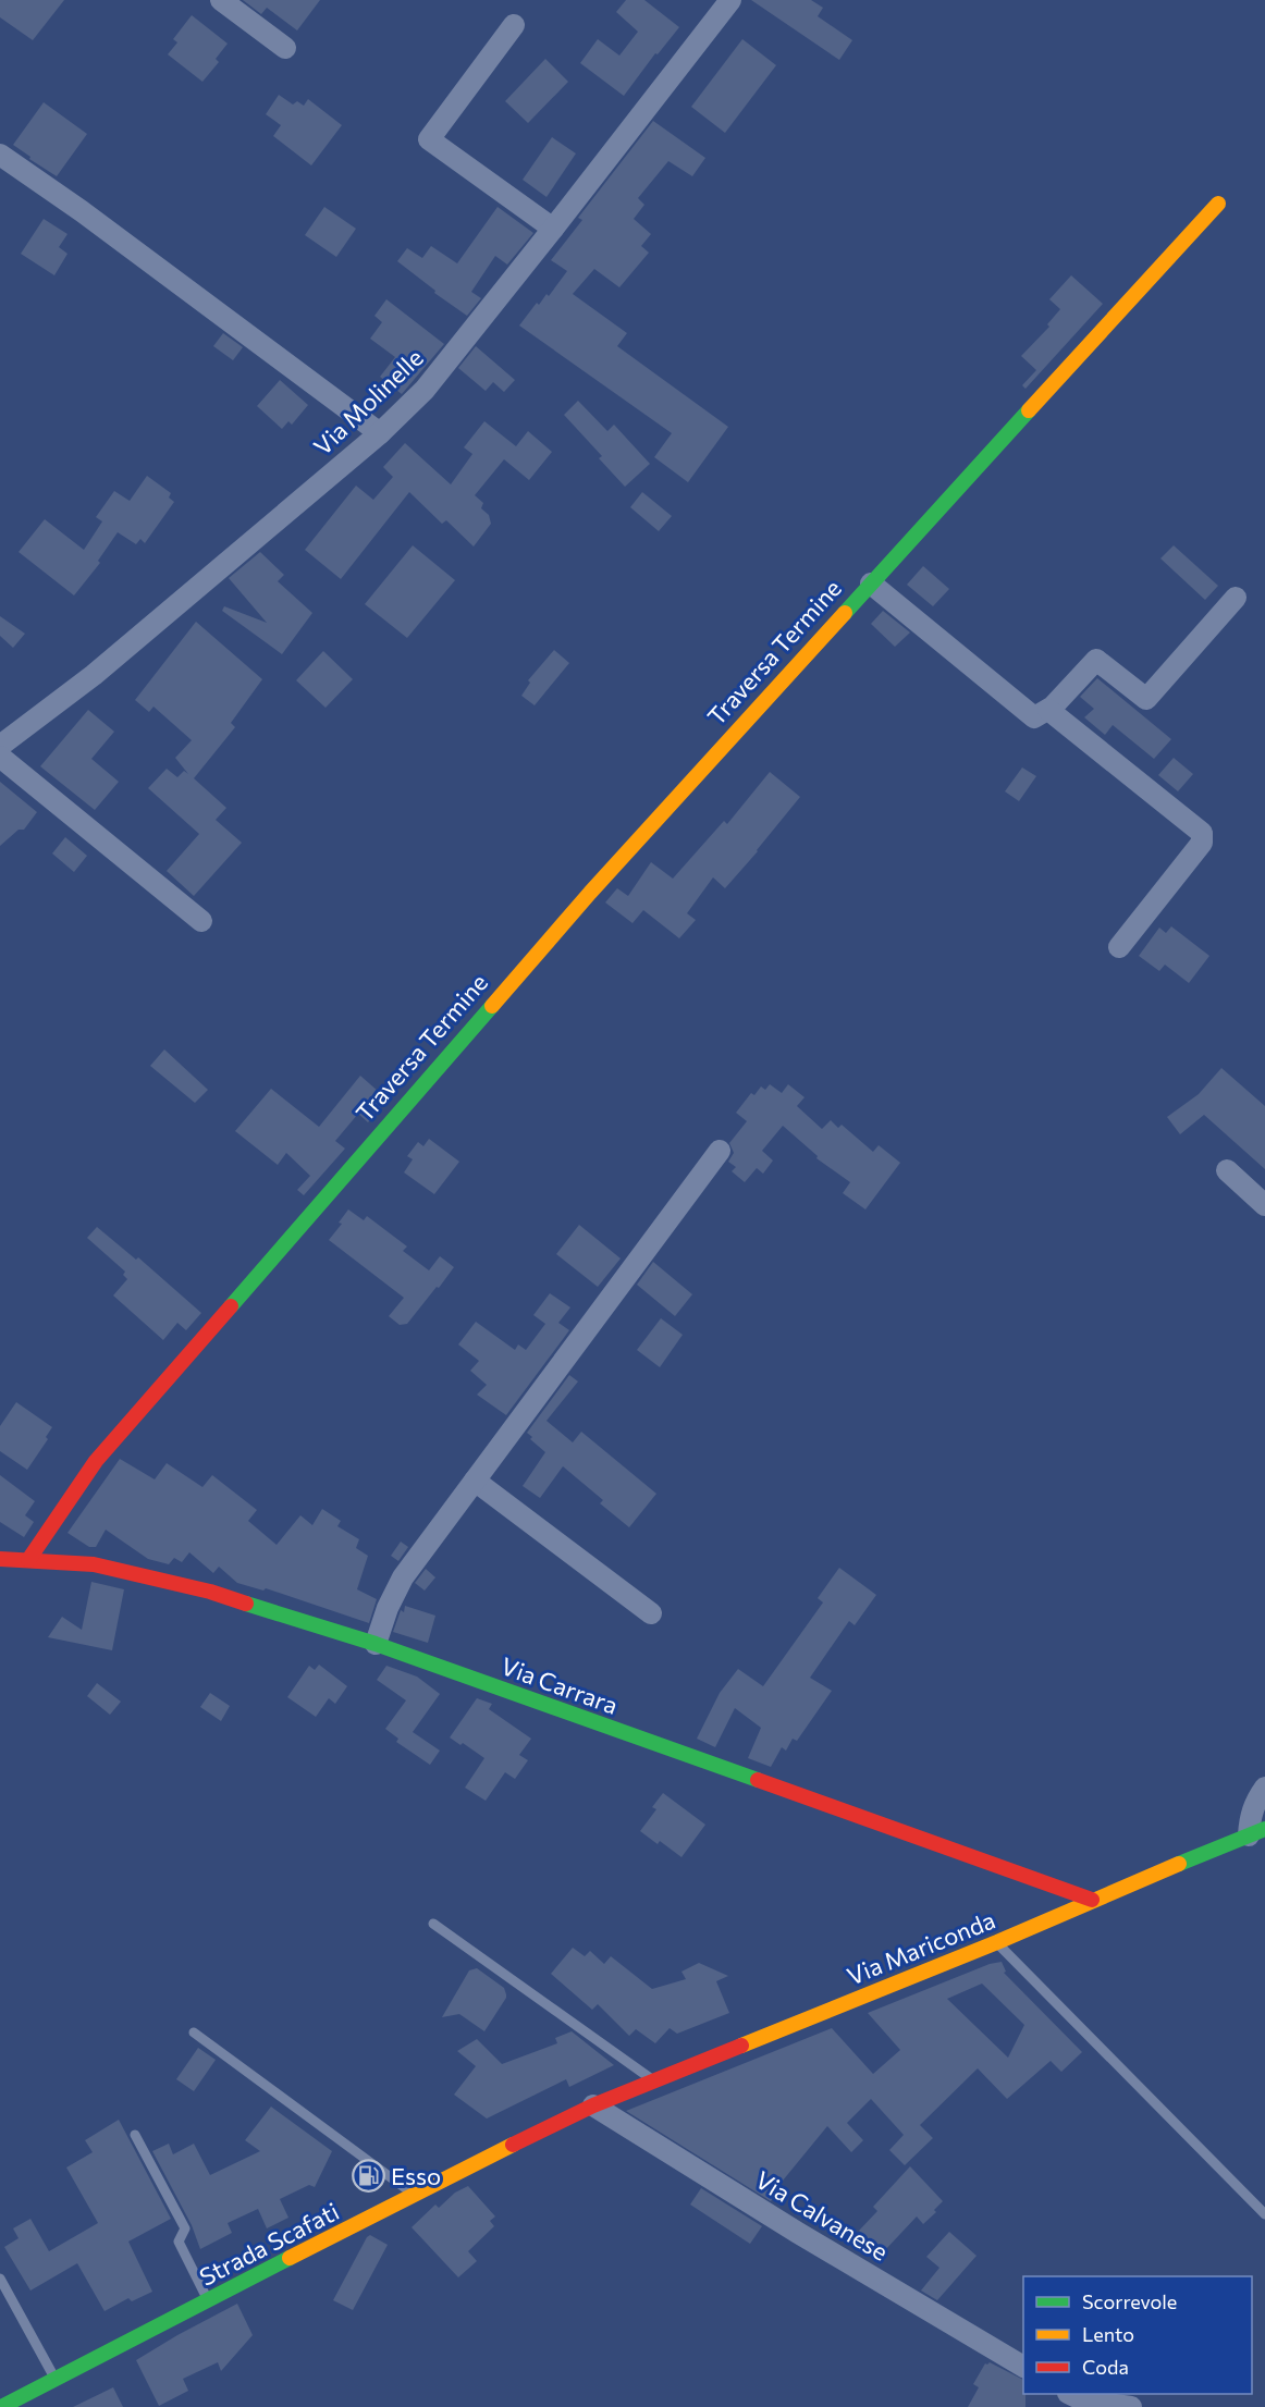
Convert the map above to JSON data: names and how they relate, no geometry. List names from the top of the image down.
{
  "streets": {
    "street": [
      "Via Molinelle",
      "Traversa Termine",
      "Via Carrara",
      "Via Mariconda",
      "Via Calvanese",
      "Strada Scafati"
    ]
  },
  "crossings": [
    ["Traversa Termine", "Via Carrara"],
    ["Via Carrara", "Via Mariconda"],
    ["Via Mariconda", "Via Calvanese"],
    ["Via Mariconda", "Strada Scafati"],
    ["Via Calvanese", "Strada Scafati"]
  ],
  "places": {
    "fuel station": ["Esso"]
  },
  "legend": ["Scorrevole", "Lento", "Coda"]
}
